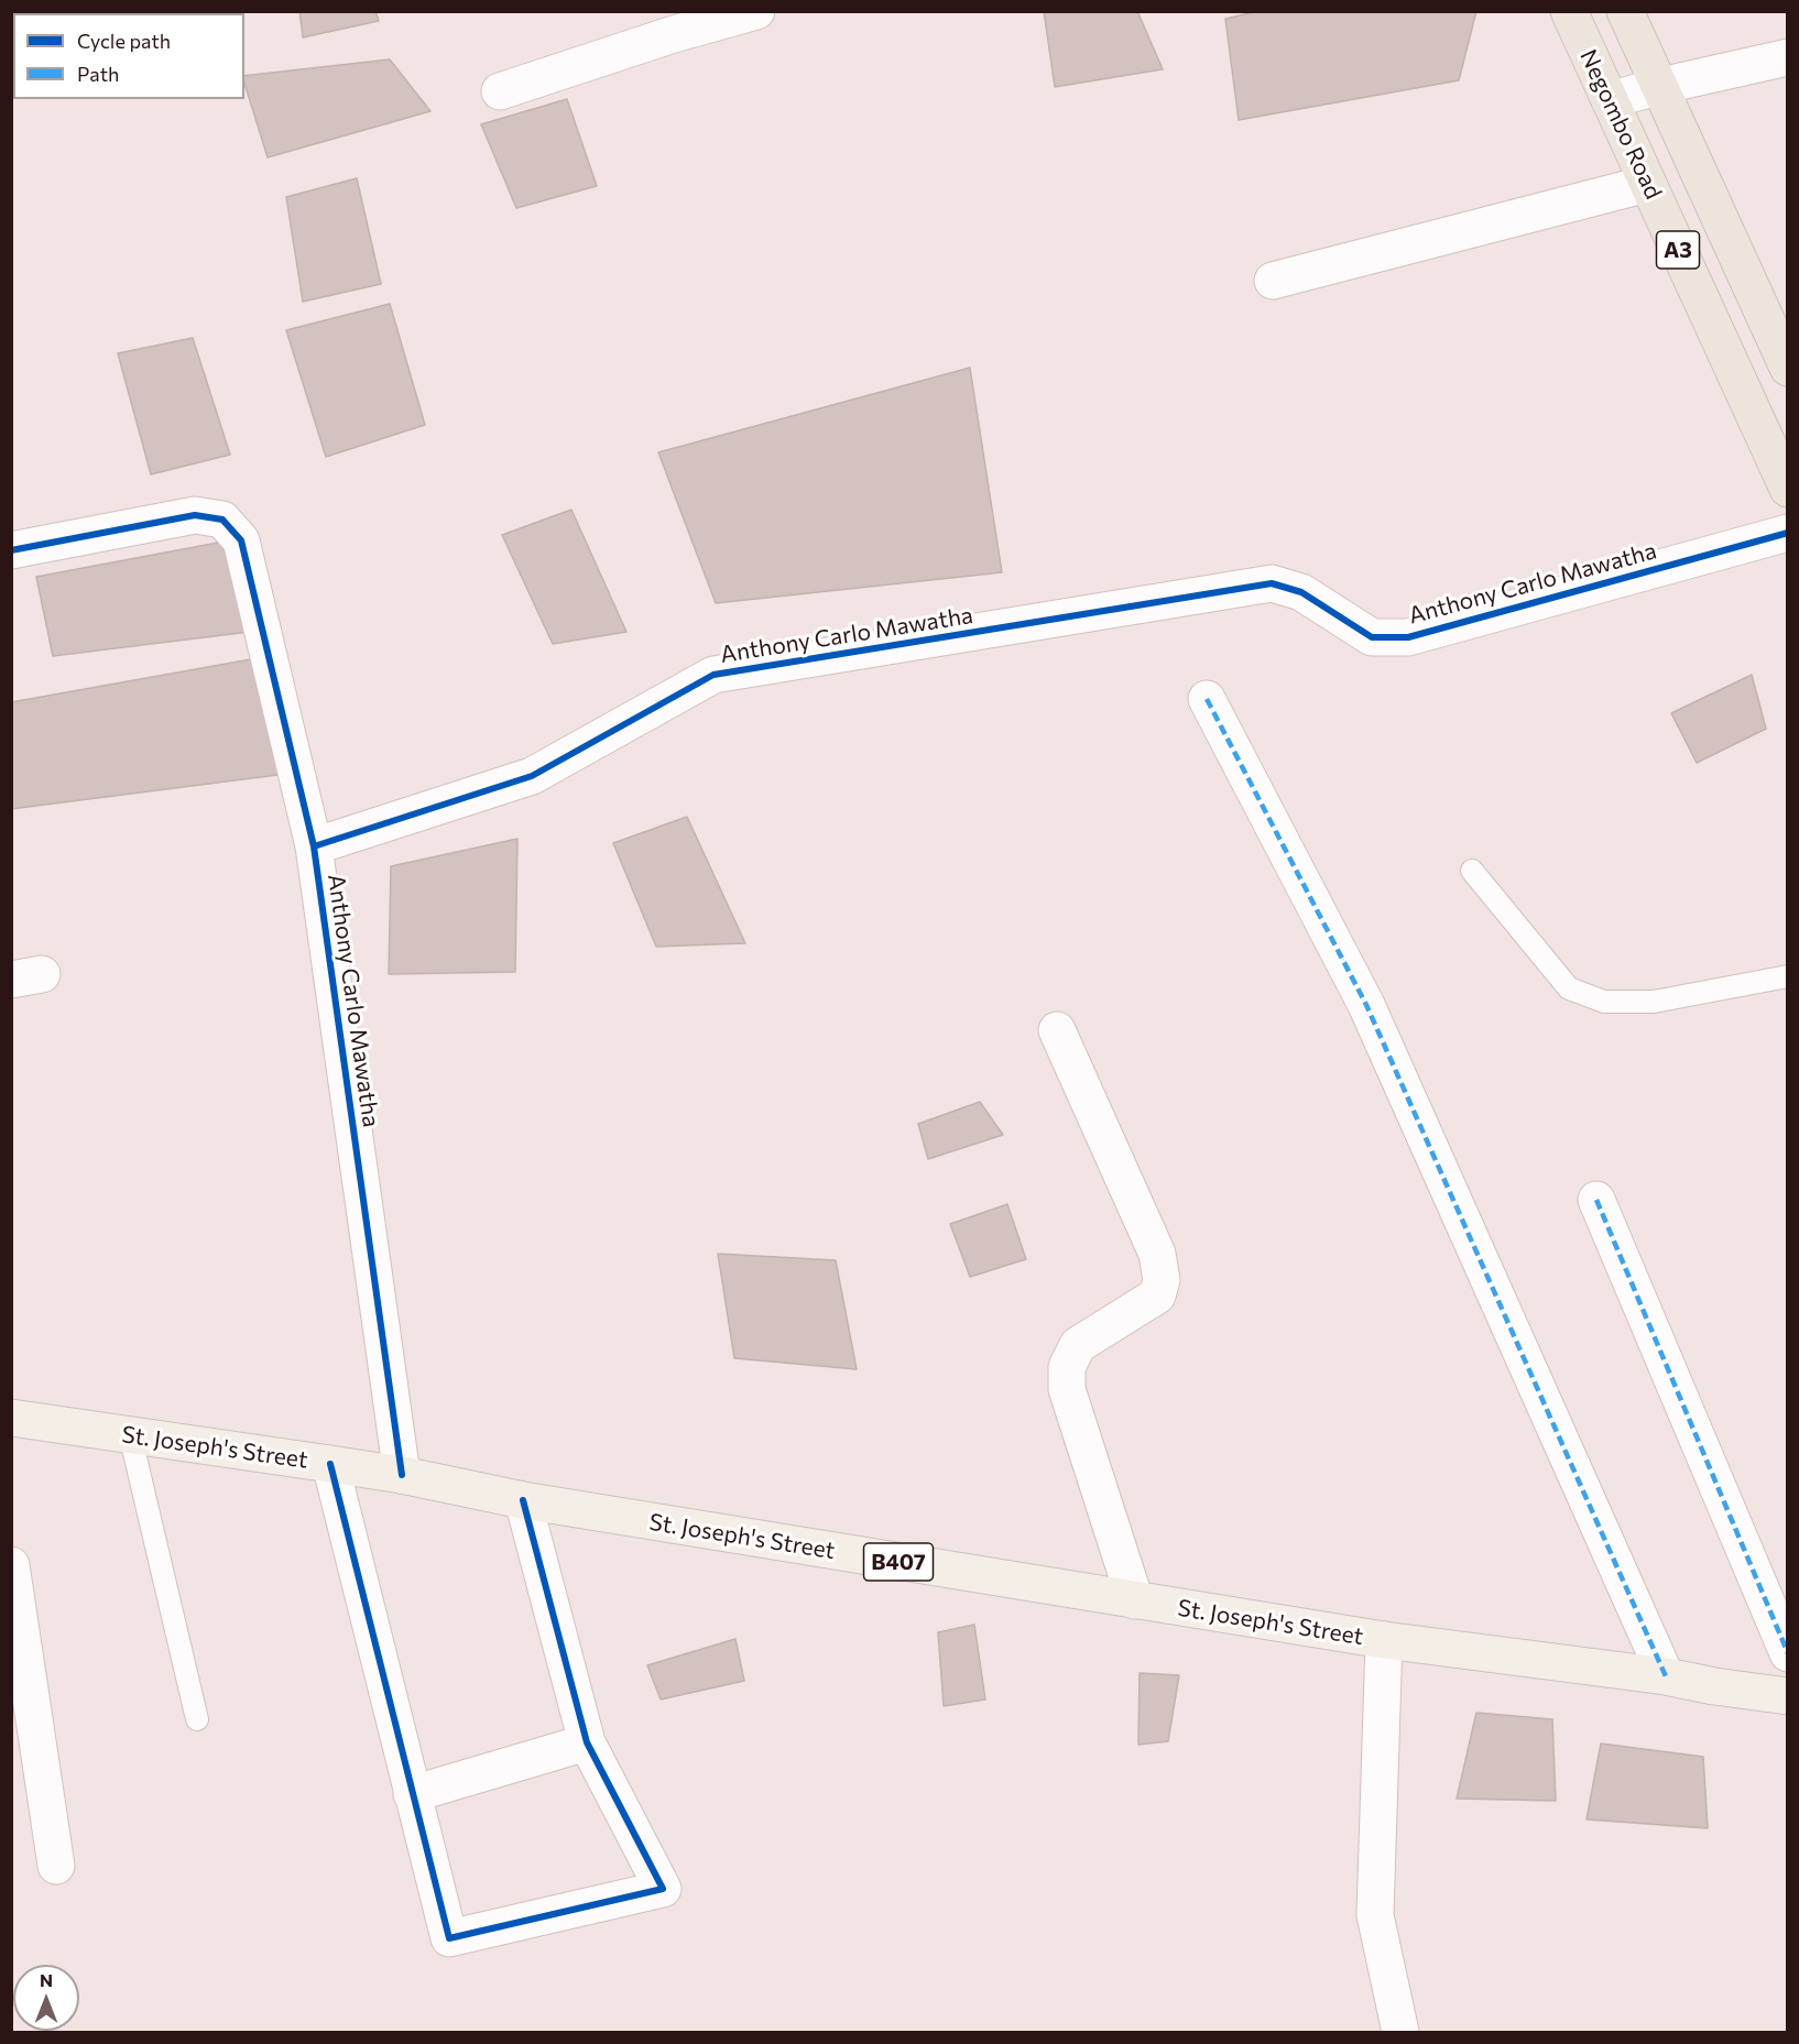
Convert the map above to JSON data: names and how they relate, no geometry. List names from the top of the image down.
{
  "streets": {
    "highway": ["Negombo Road", "A3"],
    "main road": ["St. Joseph's Street", "B407"],
    "street": ["Anthony Carlo Mawatha"]
  },
  "crossings": [
    ["Anthony Carlo Mawatha", "St. Joseph's Street"]
  ],
  "legend": ["Cycle path", "Path"],
  "north": "top"
}
